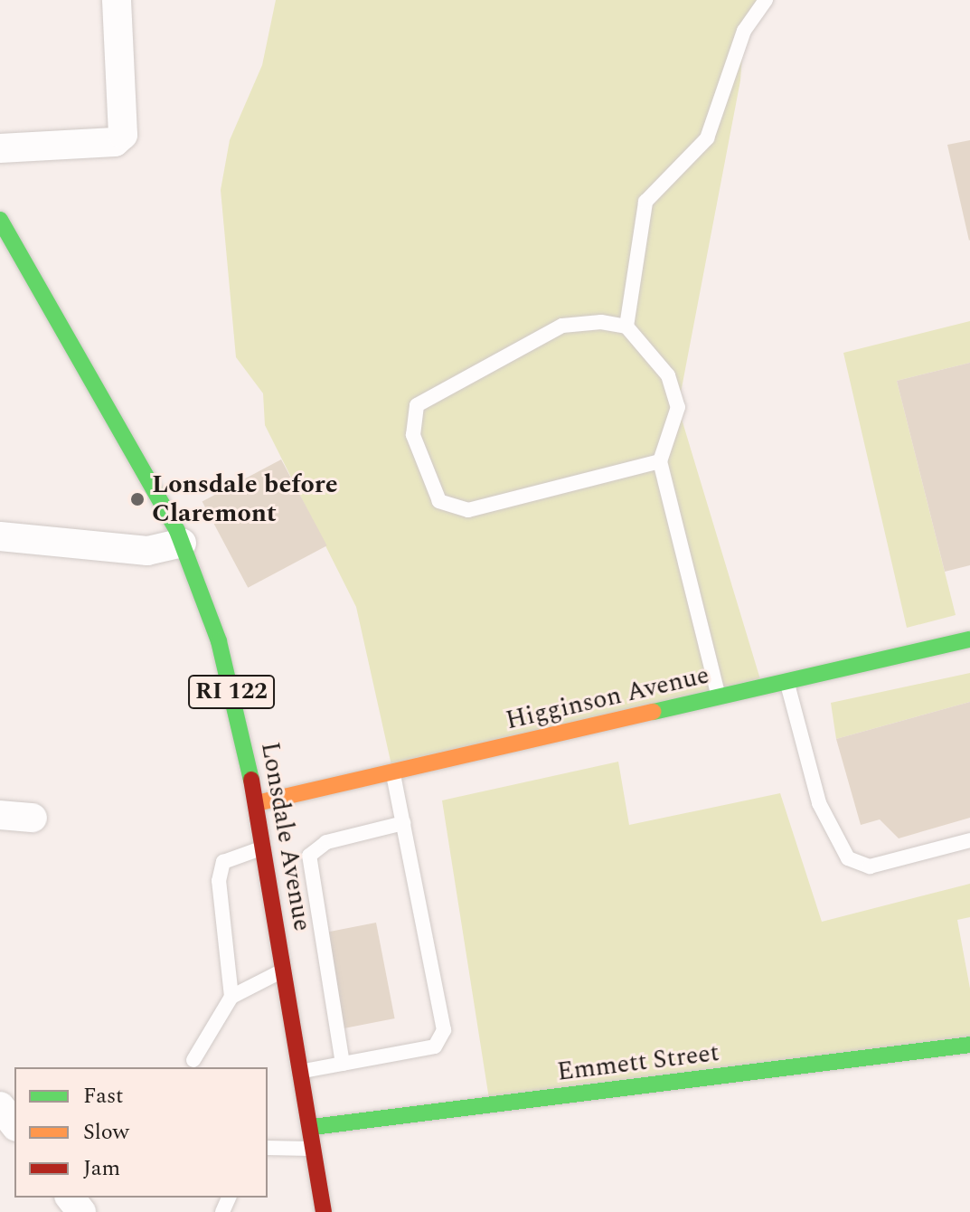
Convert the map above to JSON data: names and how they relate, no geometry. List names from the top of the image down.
{
  "streets": {
    "street": [
      "RI 122",
      "Higginson Avenue",
      "Lonsdale Avenue",
      "Emmett Street"
    ]
  },
  "crossings": [
    ["Higginson Avenue", "Lonsdale Avenue"],
    ["Lonsdale Avenue", "Emmett Street"]
  ],
  "places": ["Lonsdale before Claremont"],
  "legend": ["Fast", "Slow", "Jam"]
}
